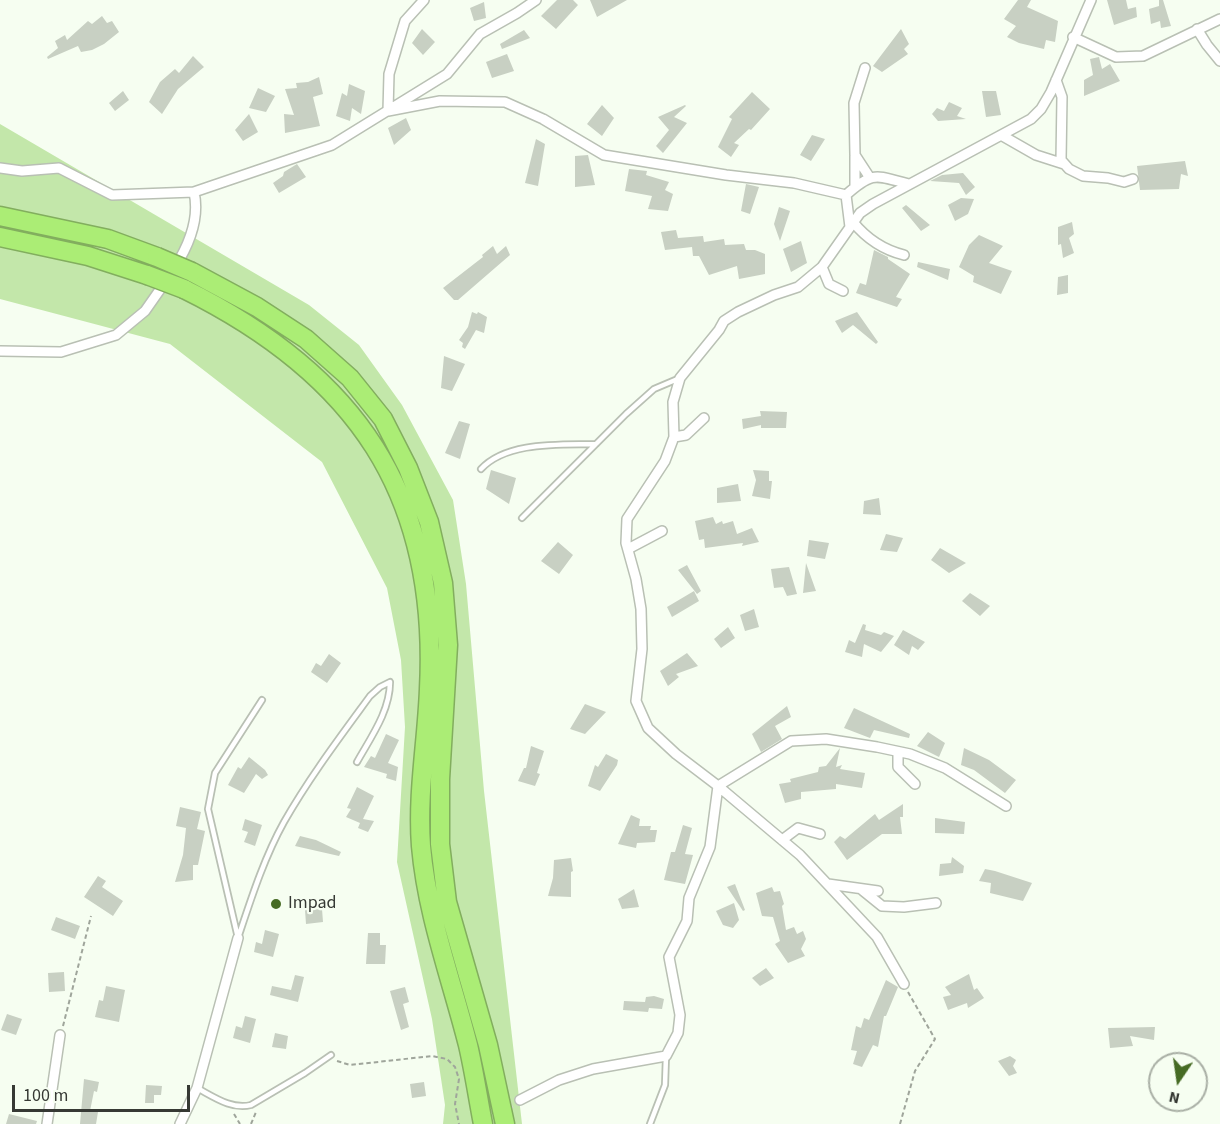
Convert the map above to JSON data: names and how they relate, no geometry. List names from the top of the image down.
{
  "places": ["Impad"],
  "scale_bar": "100 m",
  "north": "bottom"
}
